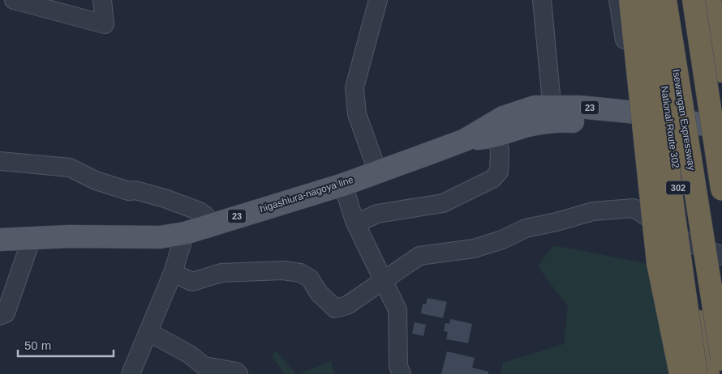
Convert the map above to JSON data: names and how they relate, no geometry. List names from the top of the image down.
{
  "streets": {
    "highway": ["Isewangan Expressway", "National Route 302", "302"],
    "main road": ["23", "higashiura-nagoya line"]
  },
  "crossings": [
    ["National Route 302", "higashiura-nagoya line"]
  ],
  "scale_bar": "50 m"
}
